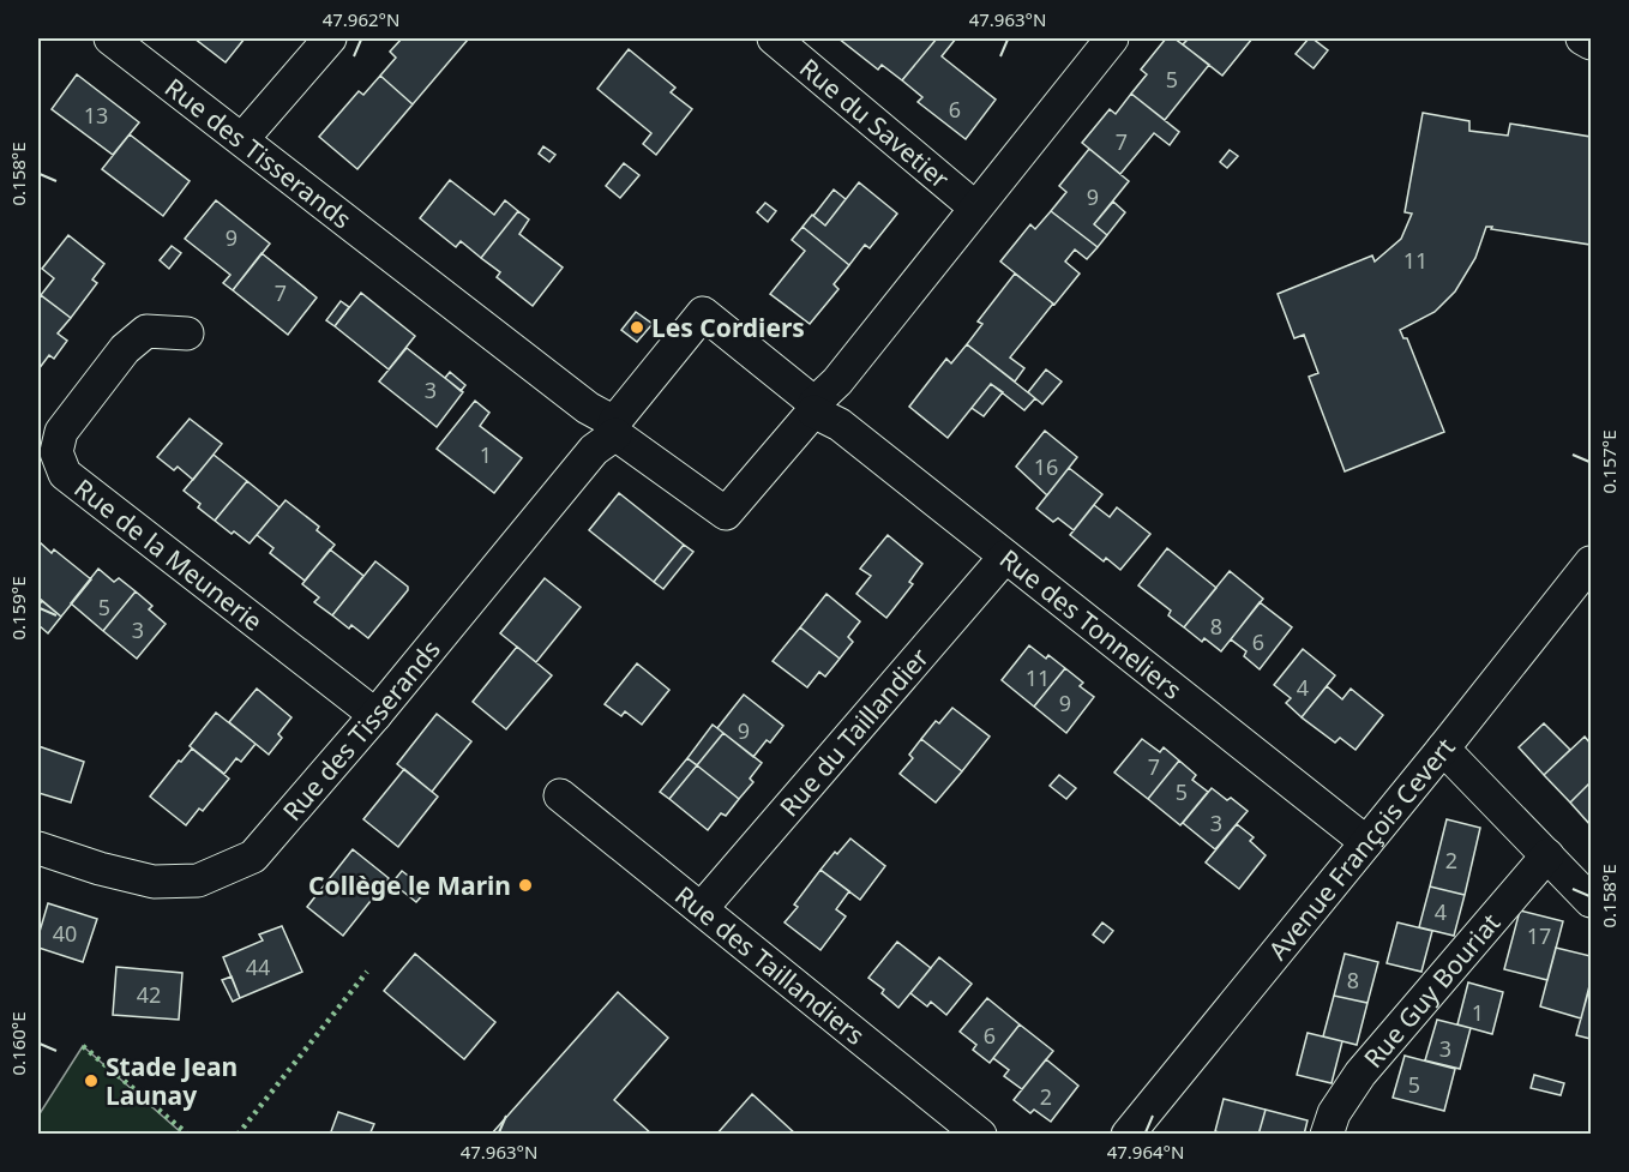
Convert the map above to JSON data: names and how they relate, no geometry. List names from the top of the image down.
{
  "streets": {
    "street": [
      "Rue du Savetier",
      "Rue des Tisserands",
      "Rue de la Meunerie",
      "Rue des Tonneliers",
      "Rue du Taillandier",
      "Avenue François Cevert",
      "Rue des Taillandiers",
      "Rue Guy Bouriat"
    ]
  },
  "crossings": [
    ["Rue des Tisserands", "Rue de la Meunerie"],
    ["Rue des Tisserands", "Rue des Tonneliers"],
    ["Rue des Tonneliers", "Rue du Taillandier"],
    ["Rue des Tonneliers", "Avenue François Cevert"],
    ["Rue du Taillandier", "Rue des Taillandiers"]
  ],
  "places": ["Les Cordiers", "Collège le Marin", "Stade Jean Launay"],
  "house_numbers": [
    "5",
    "6",
    "13",
    "7",
    "9",
    "9",
    "11",
    "7",
    "3",
    "1",
    "16",
    "5",
    "8",
    "3",
    "6",
    "11",
    "4",
    "9",
    "9",
    "7",
    "5",
    "3",
    "2",
    "4",
    "40",
    "17",
    "44",
    "8",
    "42",
    "1",
    "6",
    "3",
    "5",
    "2"
  ],
  "coordinates": [
    "47.962°N",
    "47.963°N",
    "0.158°E",
    "0.157°E",
    "0.159°E",
    "0.160°E",
    "47.964°N"
  ]
}
